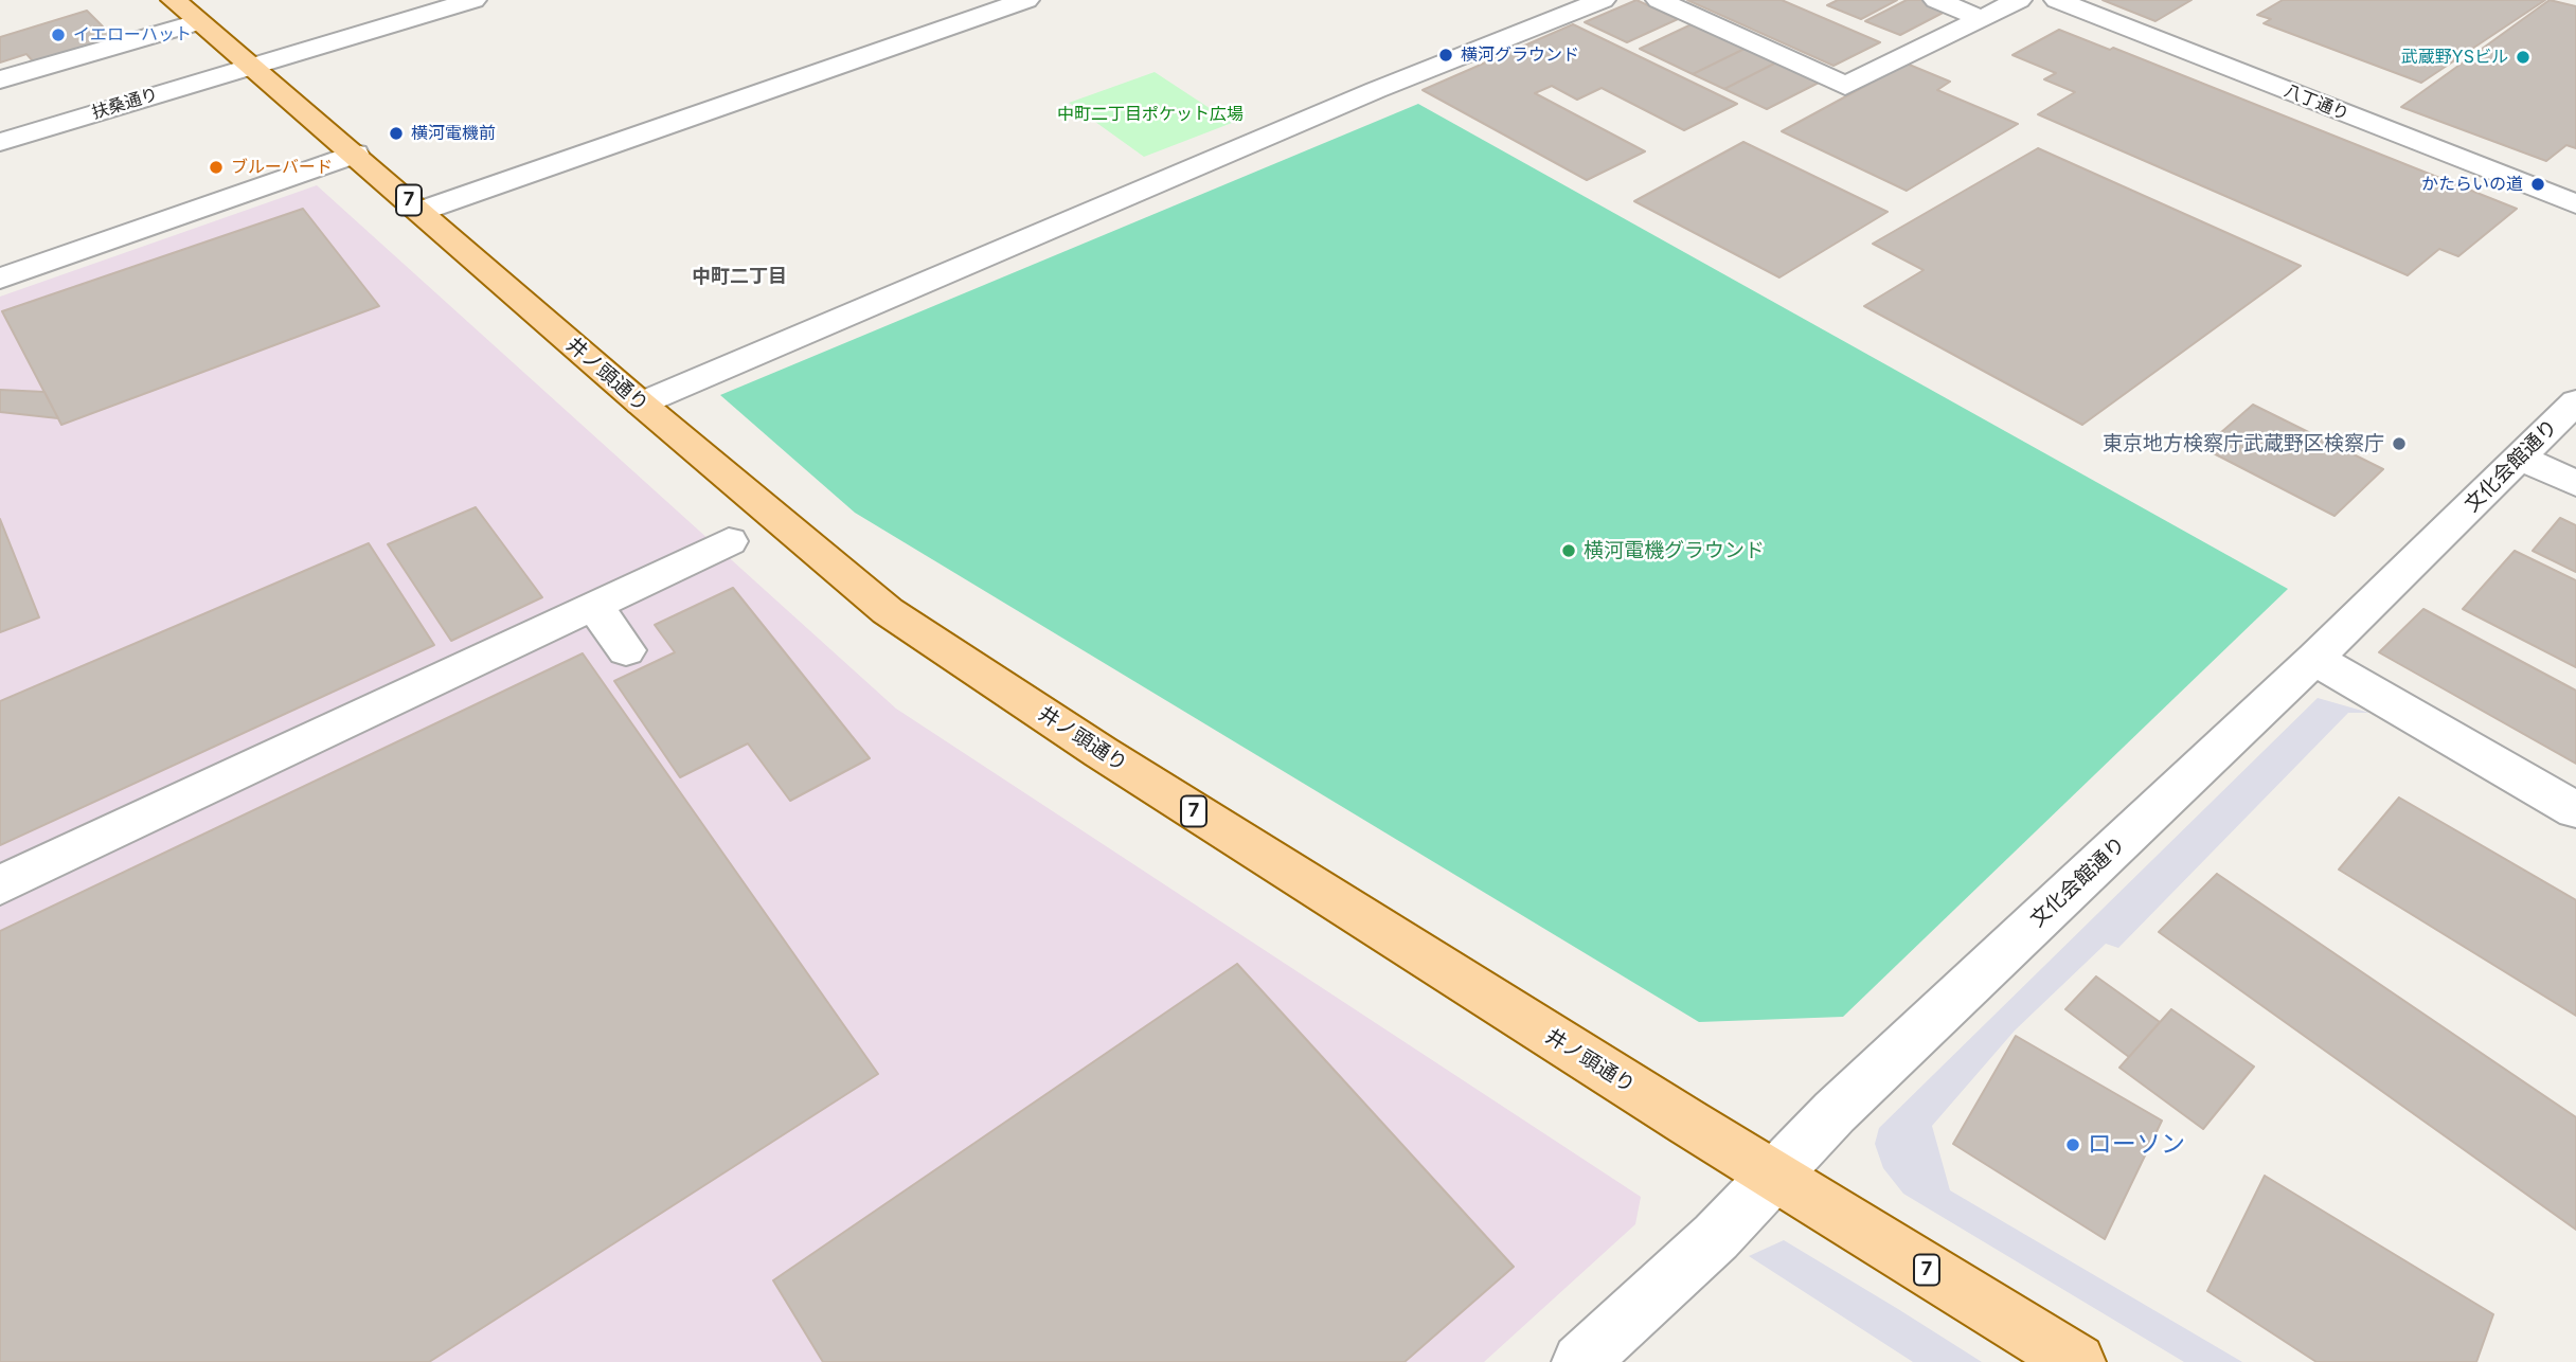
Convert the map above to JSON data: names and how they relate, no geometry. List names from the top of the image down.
{
  "streets": {
    "main road": ["7", "井ノ頭通り"],
    "street": ["八丁通り", "扶桑通り", "文化会館通り"]
  },
  "crossings": [
    ["扶桑通り", "井ノ頭通り"],
    ["井ノ頭通り", "文化会館通り"]
  ],
  "districts": ["中町二丁目"],
  "parks": ["中町二丁目ポケット広場"],
  "places": [
    "イエローハット",
    "横河グラウンド",
    "武蔵野YSビル",
    "横河電機前",
    "ブルーバード",
    "かたらいの道",
    "東京地方検察庁武蔵野区検察庁",
    "横河電機グラウンド",
    "ローソン"
  ]
}
